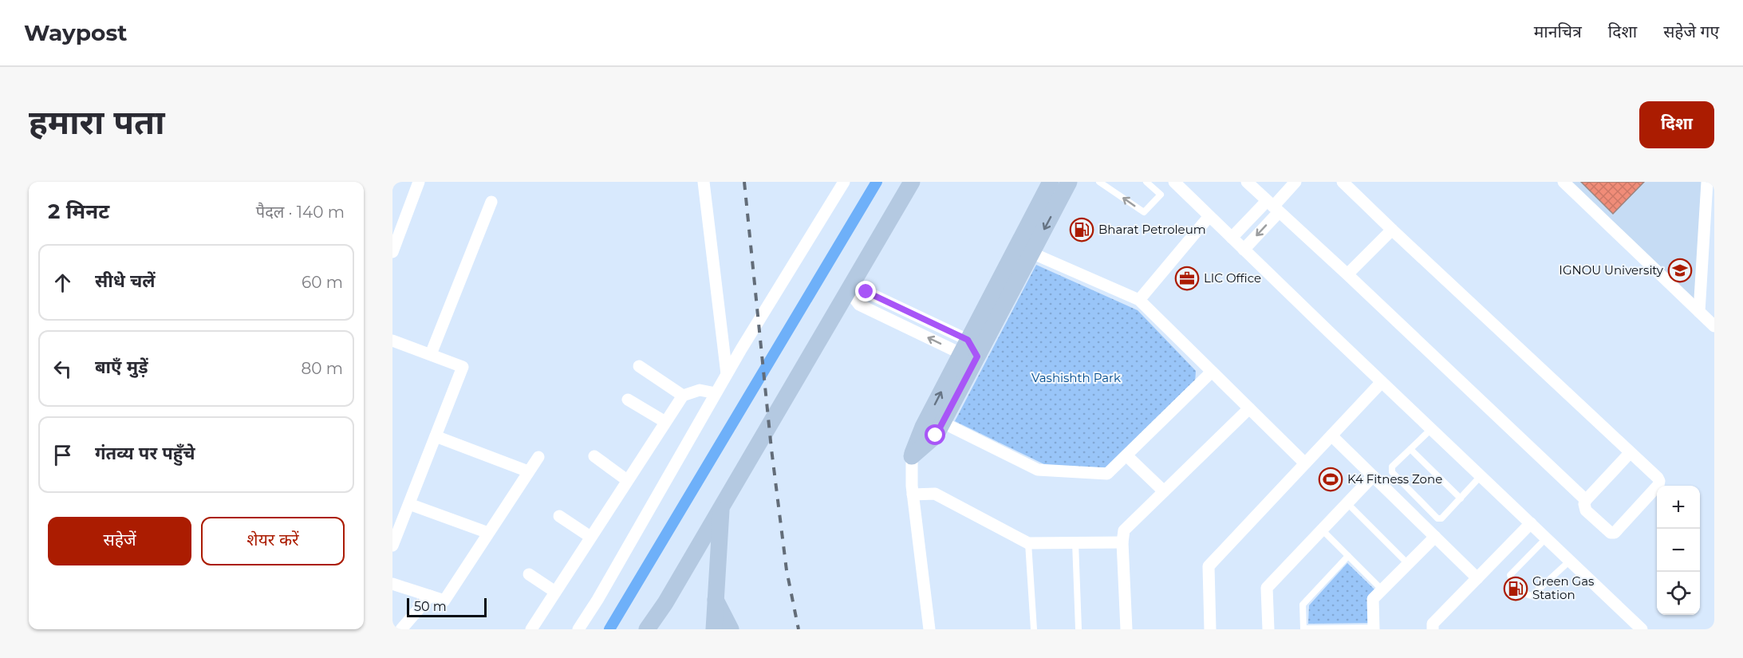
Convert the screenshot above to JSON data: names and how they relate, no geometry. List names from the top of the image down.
{
  "parks": ["Vashishth Park"],
  "places": {
    "fuel station": ["Bharat Petroleum", "Green Gas Station"],
    "school or university": ["IGNOU University"],
    "office": ["LIC Office"],
    "sports": ["K4 Fitness Zone"]
  },
  "scale_bar": "50 m",
  "page": {
    "header": "Waypost",
    "nav": ["मानचित्र", "दिशा", "सहेजे गए"],
    "title": "हमारा पता",
    "buttons": [
      "दिशा",
      ["सहेजें", "शेयर करें"]
    ],
    "heading": ["2 मिनट", "पैदल · 140 m"],
    "list": [
      ["सीधे चलें", "60 m"],
      ["बाएँ मुड़ें", "80 m"],
      "गंतव्य पर पहुँचे"
    ],
    "map_buttons": ["+", "−"],
    "scale": "50 m"
  }
}
